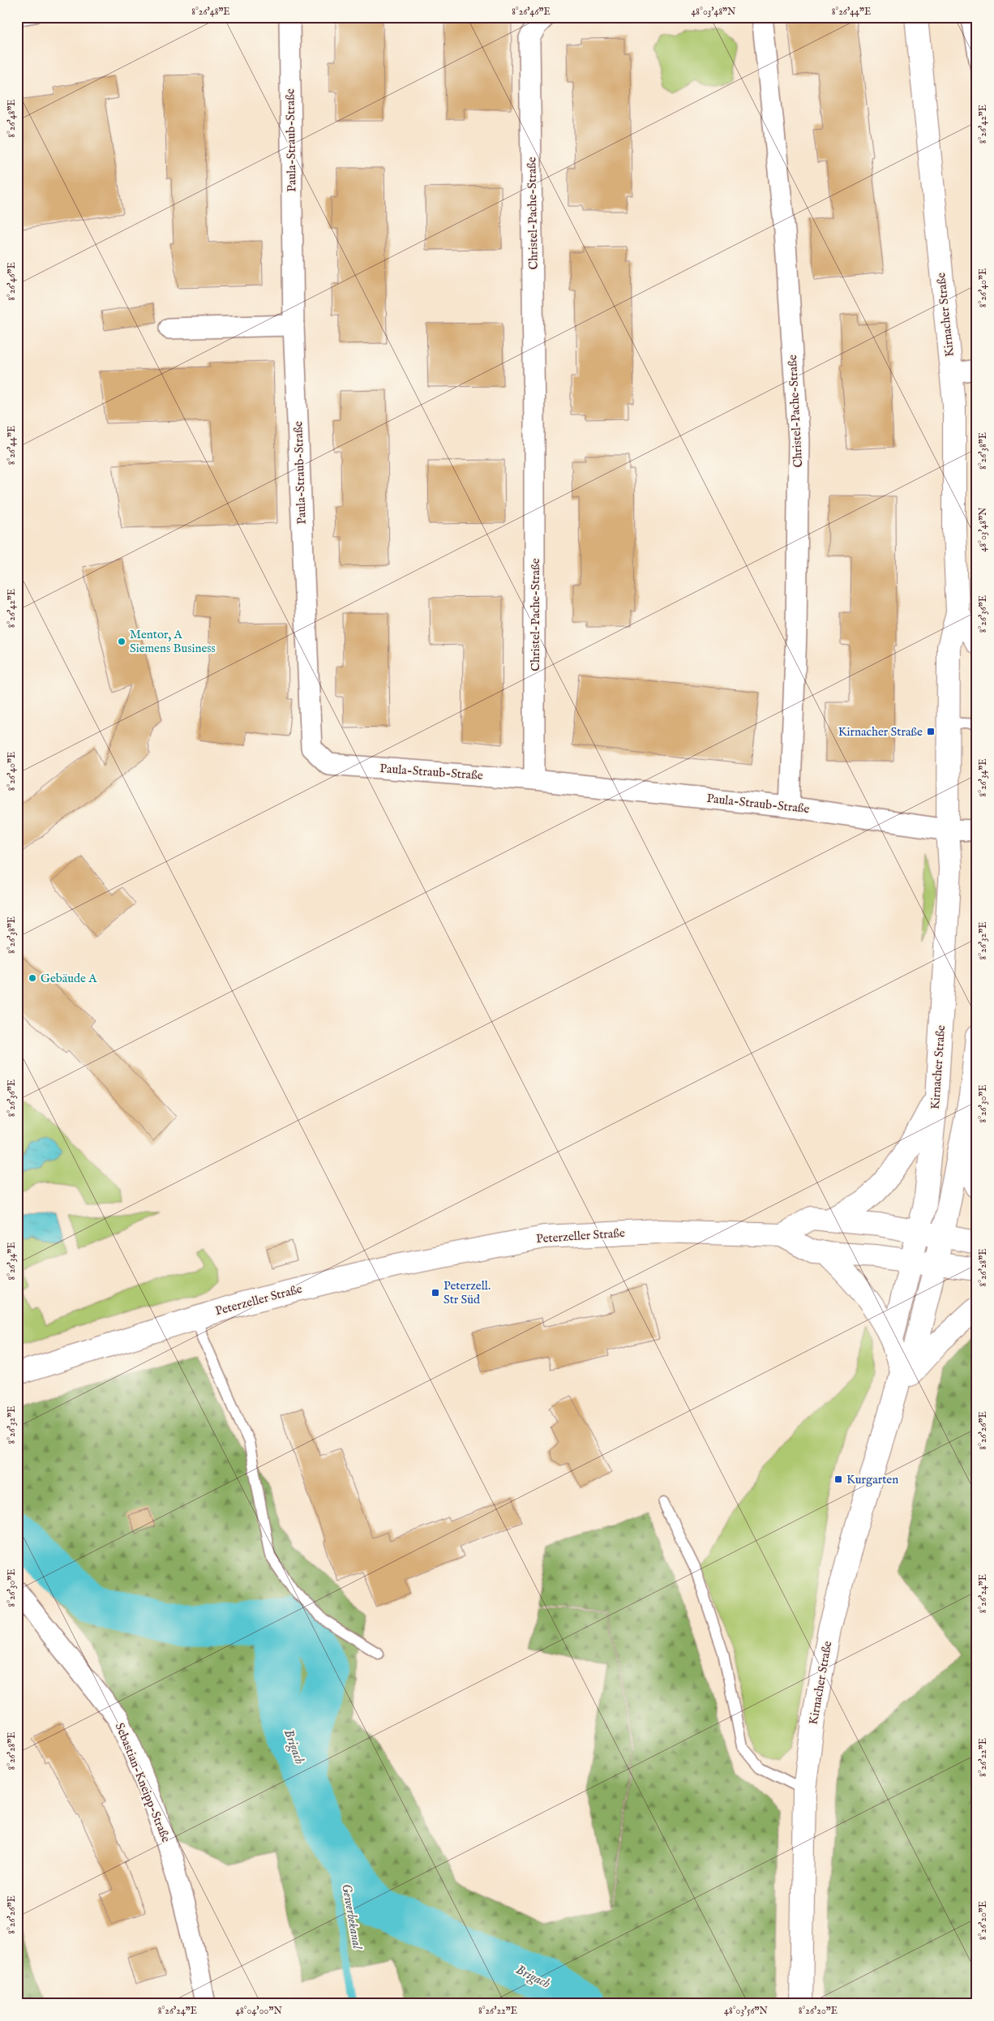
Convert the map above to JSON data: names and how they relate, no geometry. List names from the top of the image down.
{
  "streets": {
    "main road": ["Kirnacher Straße", "Peterzeller Straße"],
    "street": ["Paula-Straub-Straße", "Christel-Pache-Straße", "Sebastian-Kneipp-Straße"]
  },
  "crossings": [
    ["Paula-Straub-Straße", "Christel-Pache-Straße"],
    ["Paula-Straub-Straße", "Kirnacher Straße"]
  ],
  "water": ["Brigach", "Gewerbekanal"],
  "places": {
    "other": ["Mentor, A Siemens Business", "Gebäude A"],
    "transit": ["Kirnacher Straße", "Peterzell. Str Süd", "Kurgarten"]
  },
  "coordinates": [
    "8°26'48\"E",
    "8°26'46\"E",
    "48°03'48\"N",
    "8°26'44\"E",
    "8°26'42\"E",
    "8°26'40\"E",
    "8°26'38\"E",
    "8°26'36\"E",
    "8°26'34\"E",
    "8°26'32\"E",
    "8°26'30\"E",
    "8°26'28\"E",
    "8°26'26\"E",
    "8°26'24\"E",
    "8°26'22\"E",
    "8°26'20\"E",
    "48°04'00\"N",
    "48°03'56\"N"
  ]
}
